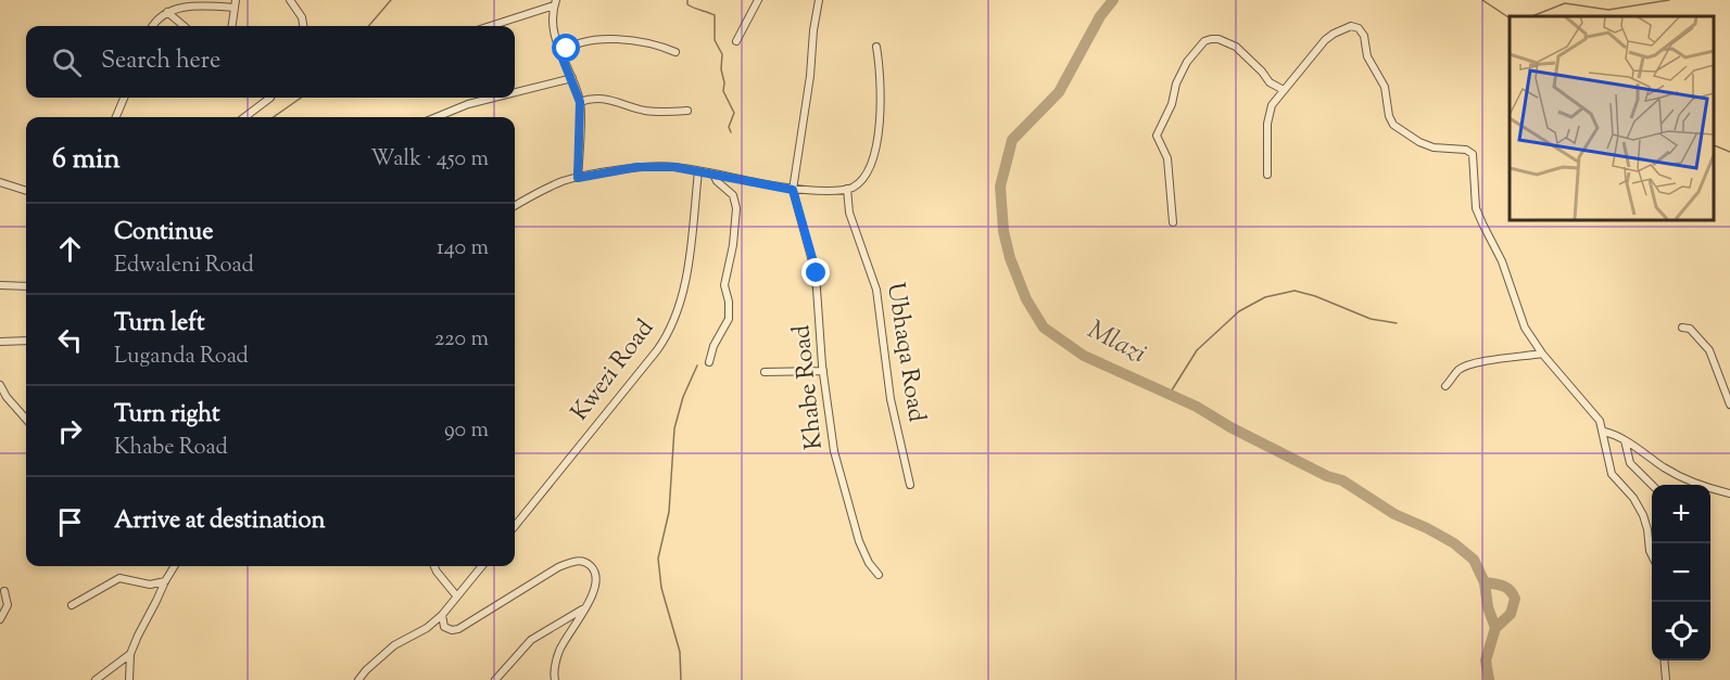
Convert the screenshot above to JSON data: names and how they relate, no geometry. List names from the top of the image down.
{
  "streets": {
    "street": ["Ubhaqa Road", "Kwezi Road", "Khabe Road"]
  },
  "water": ["Mlazi"],
  "page": {
    "search": "Search here",
    "heading": ["6 min", "Walk · 450 m"],
    "list": [
      ["Continue", "Edwaleni Road", "140 m"],
      ["Turn left", "Luganda Road", "220 m"],
      ["Turn right", "Khabe Road", "90 m"],
      "Arrive at destination"
    ],
    "map_buttons": ["+", "−"]
  }
}
